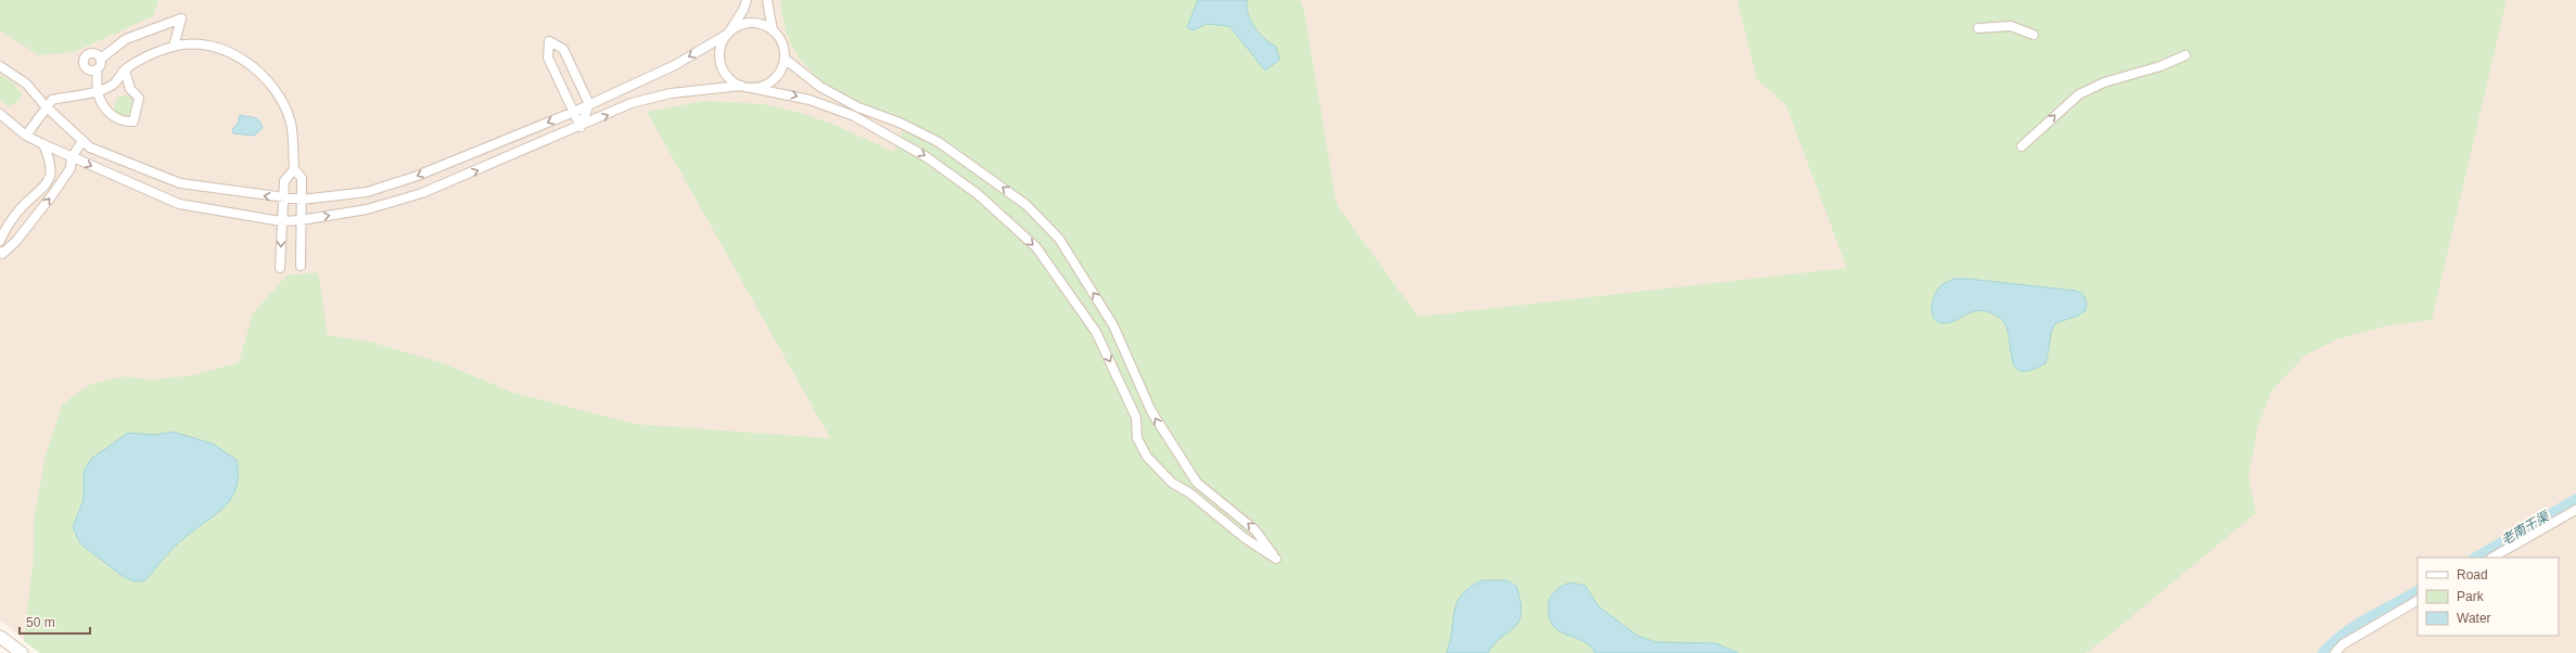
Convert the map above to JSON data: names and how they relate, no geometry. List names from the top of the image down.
{
  "water": ["老南干渠"],
  "legend": ["Road", "Park", "Water"],
  "scale_bar": "50 m"
}
